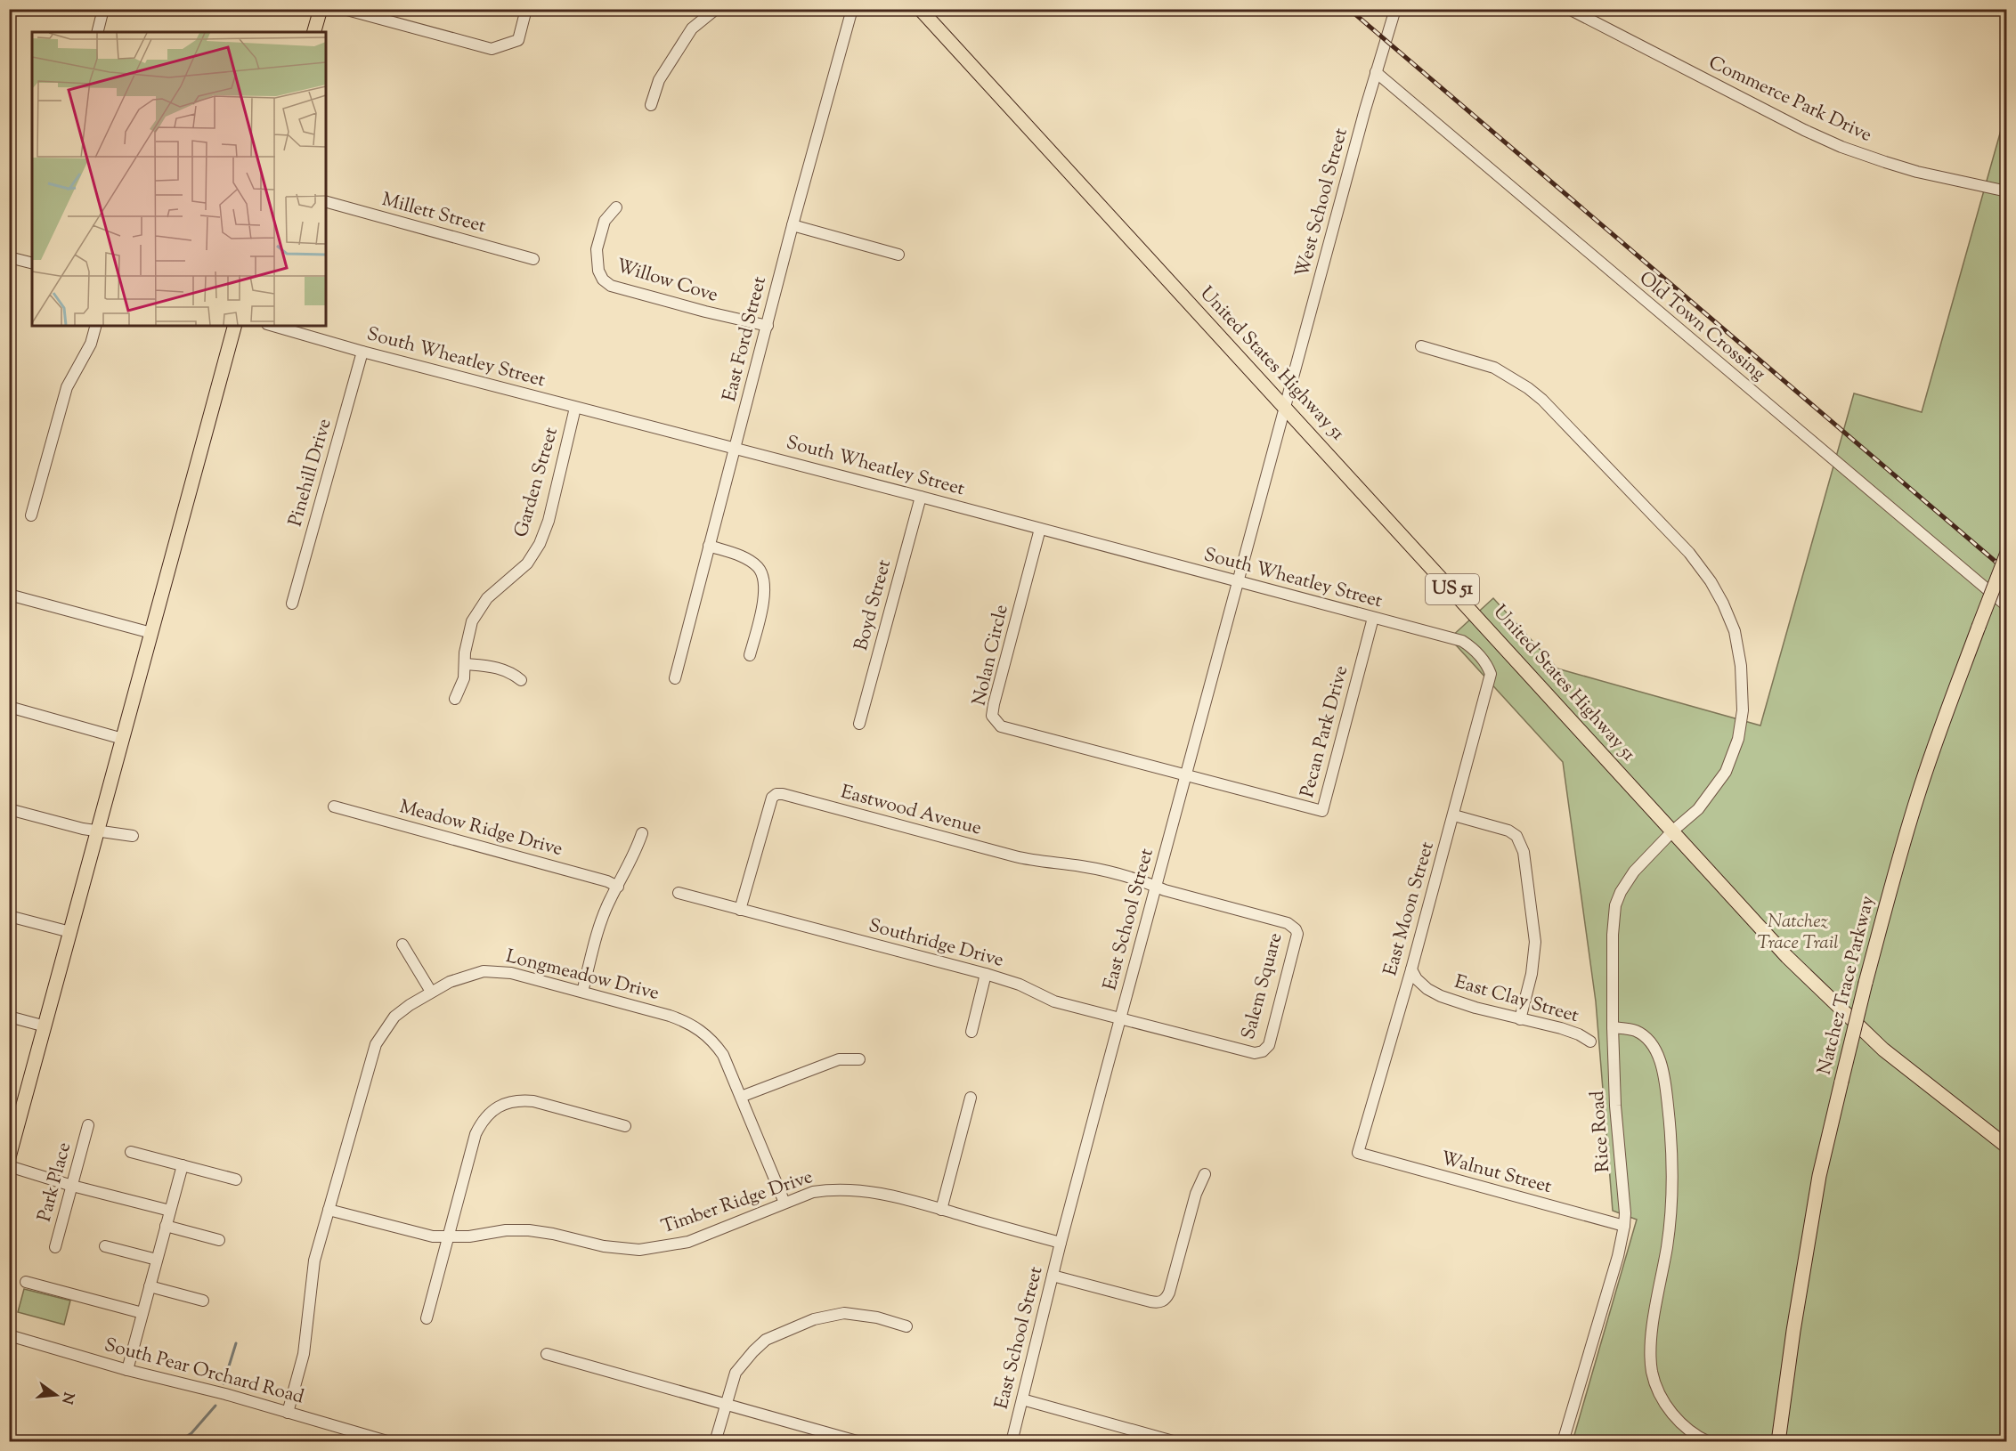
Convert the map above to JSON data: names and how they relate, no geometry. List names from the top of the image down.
{
  "streets": {
    "main road": ["United States Highway 51", "US 51", "Natchez Trace Parkway"],
    "street": [
      "Commerce Park Drive",
      "West School Street",
      "Millett Street",
      "Willow Cove",
      "Old Town Crossing",
      "East Ford Street",
      "South Wheatley Street",
      "Pinehill Drive",
      "Garden Street",
      "Boyd Street",
      "Nolan Circle",
      "Pecan Park Drive",
      "Eastwood Avenue",
      "Meadow Ridge Drive",
      "East Moon Street",
      "East School Street",
      "Southridge Drive",
      "Longmeadow Drive",
      "Salem Square",
      "East Clay Street",
      "Rice Road",
      "Walnut Street",
      "Park Place",
      "Timber Ridge Drive",
      "South Pear Orchard Road"
    ]
  },
  "crossings": [
    ["West School Street", "Old Town Crossing"],
    ["West School Street", "United States Highway 51"],
    ["West School Street", "East School Street"],
    ["Willow Cove", "East Ford Street"],
    ["East Ford Street", "South Wheatley Street"],
    ["South Wheatley Street", "Pinehill Drive"],
    ["South Wheatley Street", "Garden Street"],
    ["South Wheatley Street", "Boyd Street"],
    ["South Wheatley Street", "Nolan Circle"],
    ["South Wheatley Street", "Pecan Park Drive"],
    ["South Wheatley Street", "East Moon Street"],
    ["South Wheatley Street", "East School Street"],
    ["United States Highway 51", "East School Street"],
    ["United States Highway 51", "Rice Road"],
    ["Nolan Circle", "Pecan Park Drive"],
    ["Nolan Circle", "East School Street"],
    ["Pecan Park Drive", "East School Street"],
    ["Eastwood Avenue", "East School Street"],
    ["Eastwood Avenue", "Southridge Drive"],
    ["Eastwood Avenue", "Salem Square"],
    ["East Moon Street", "East Clay Street"],
    ["East Moon Street", "Walnut Street"],
    ["East School Street", "Southridge Drive"],
    ["East School Street", "Salem Square"],
    ["East School Street", "Timber Ridge Drive"],
    ["Southridge Drive", "Salem Square"],
    ["Longmeadow Drive", "Timber Ridge Drive"],
    ["Longmeadow Drive", "South Pear Orchard Road"],
    ["Rice Road", "Walnut Street"]
  ],
  "parks": ["Natchez Trace Trail"],
  "north": "right"
}
